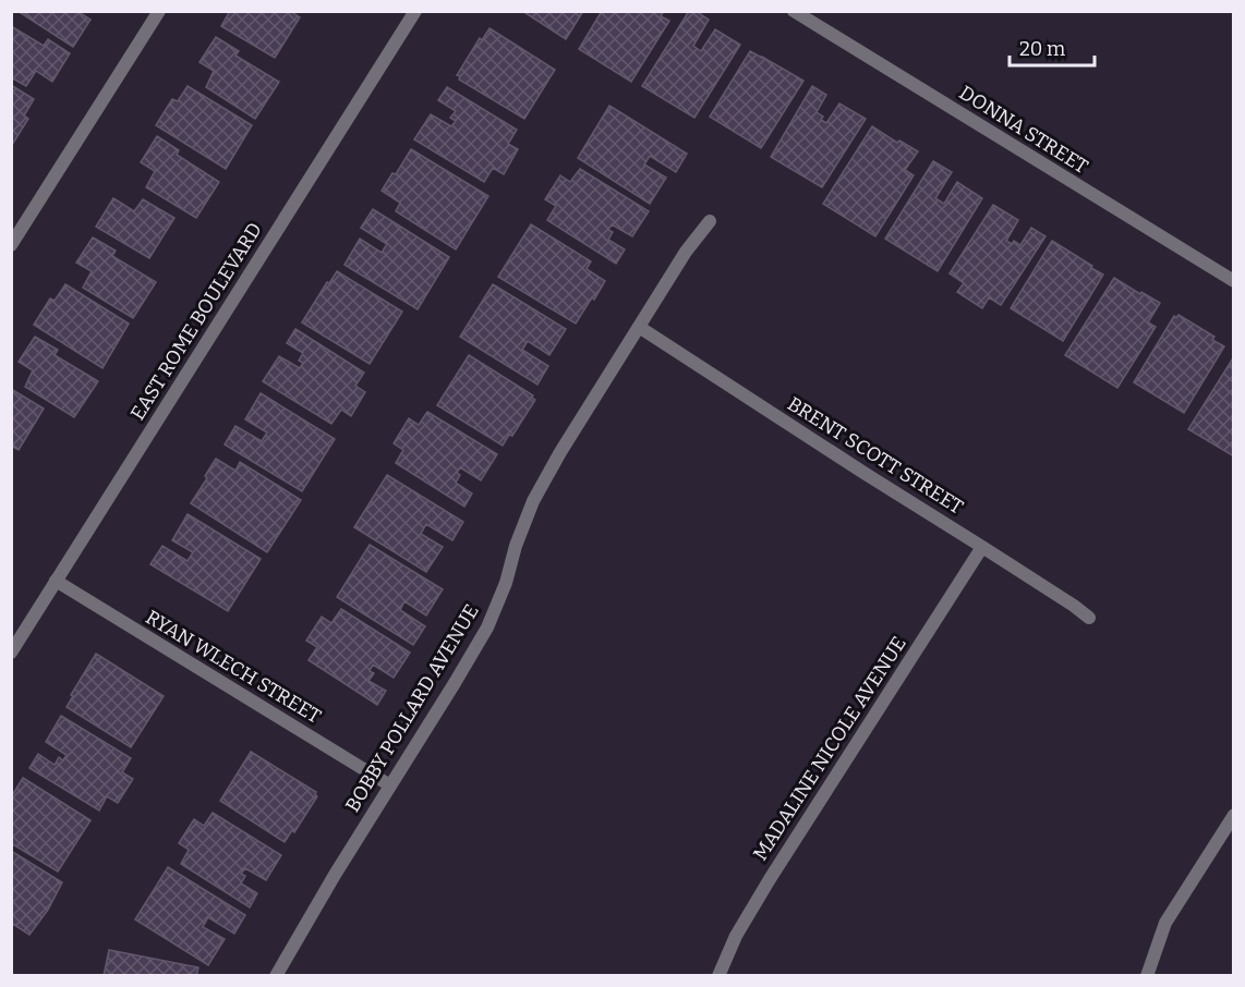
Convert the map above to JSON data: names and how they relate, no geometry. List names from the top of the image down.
{
  "streets": {
    "street": [
      "DONNA STREET",
      "EAST ROME BOULEVARD",
      "BRENT SCOTT STREET",
      "RYAN WLECH STREET",
      "BOBBY POLLARD AVENUE",
      "MADALINE NICOLE AVENUE"
    ]
  },
  "crossings": [
    ["EAST ROME BOULEVARD", "RYAN WLECH STREET"],
    ["BRENT SCOTT STREET", "BOBBY POLLARD AVENUE"],
    ["BRENT SCOTT STREET", "MADALINE NICOLE AVENUE"],
    ["RYAN WLECH STREET", "BOBBY POLLARD AVENUE"]
  ],
  "scale_bar": "20 m"
}
